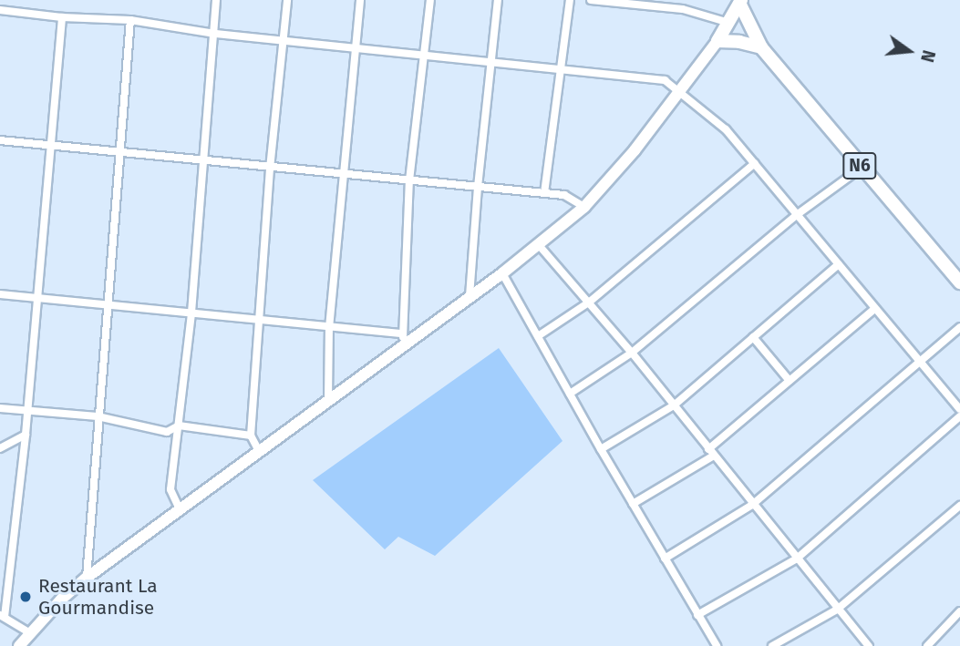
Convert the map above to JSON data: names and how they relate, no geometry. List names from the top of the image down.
{
  "streets": {
    "highway": ["N6"]
  },
  "places": ["Restaurant La Gourmandise"],
  "north": "right"
}
